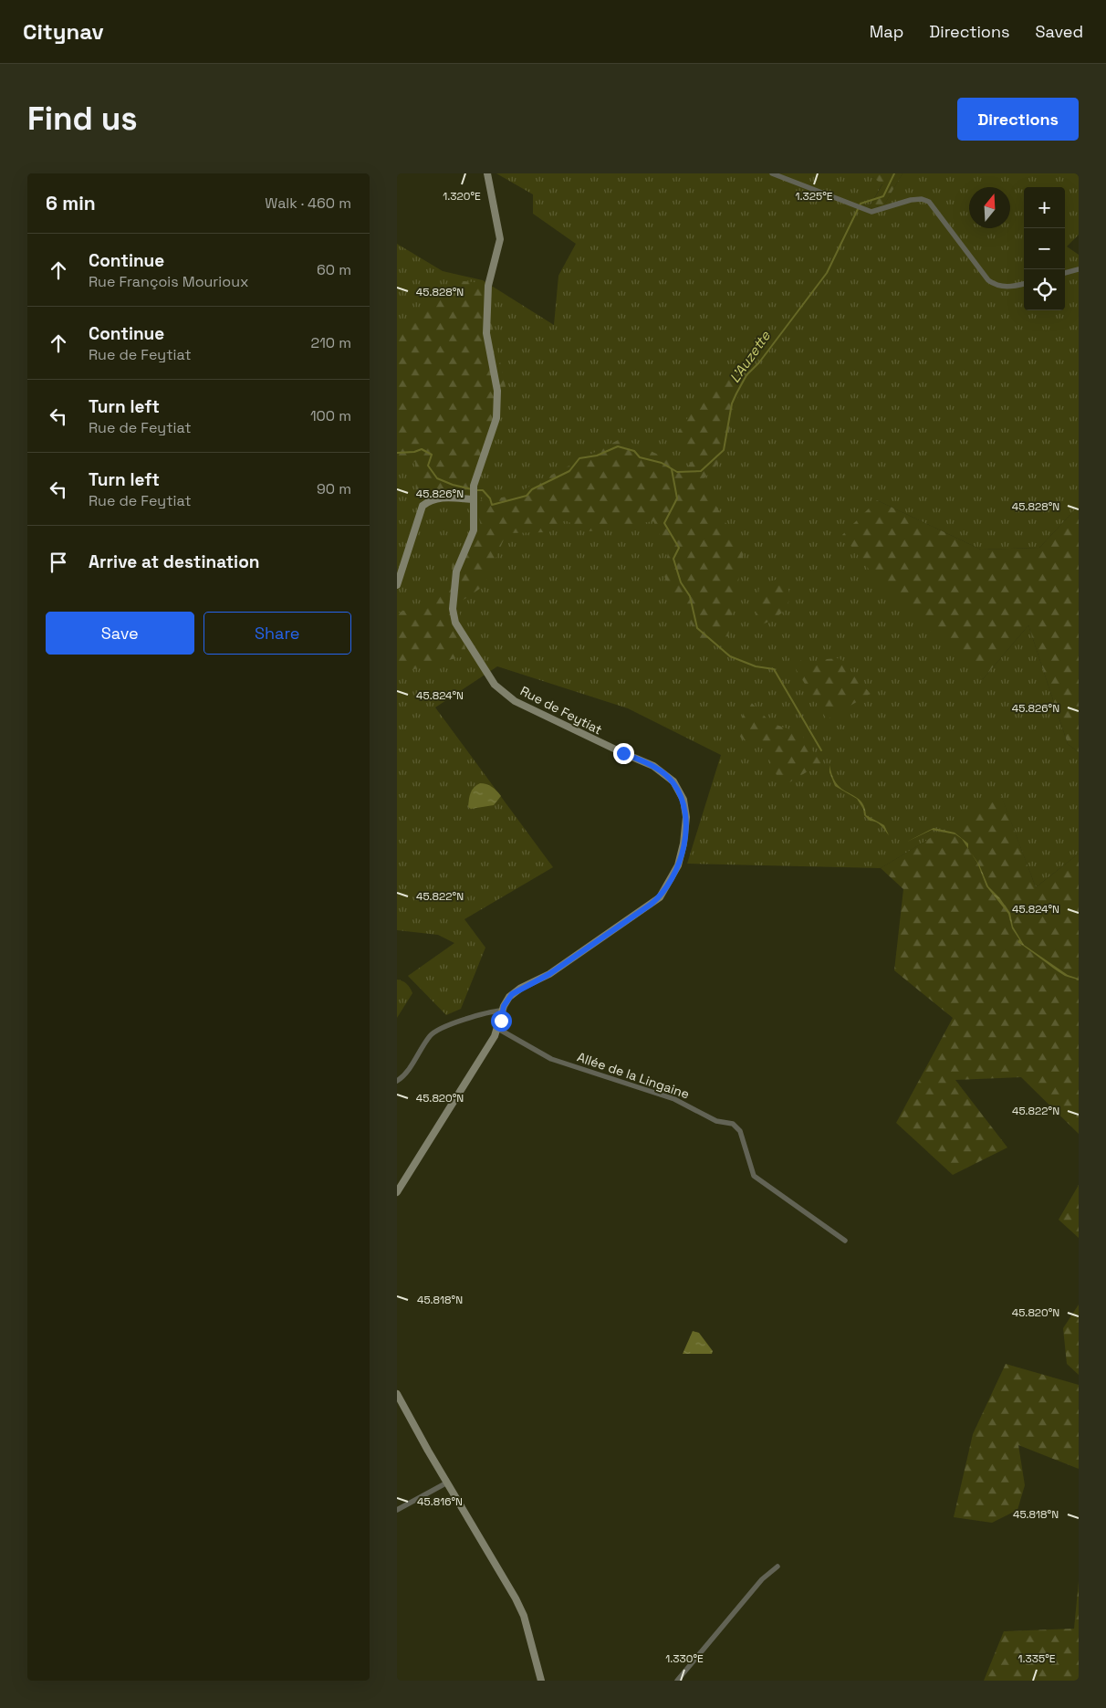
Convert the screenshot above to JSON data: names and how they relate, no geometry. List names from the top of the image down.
{
  "streets": {
    "street": ["Rue de Feytiat", "Allée de la Lingaine"]
  },
  "water": ["L'Auzette"],
  "north": "top",
  "page": {
    "header": "Citynav",
    "nav": ["Map", "Directions", "Saved"],
    "buttons": [
      "Directions",
      ["Save", "Share"]
    ],
    "title": "Find us",
    "heading": ["6 min", "Walk · 460 m"],
    "map_buttons": ["+", "−"],
    "list": [
      ["Continue", "Rue François Mourioux", "60 m"],
      ["Continue", "Rue de Feytiat", "210 m"],
      ["Turn left", "Rue de Feytiat", "100 m"],
      ["Turn left", "Rue de Feytiat", "90 m"],
      "Arrive at destination"
    ]
  },
  "coordinates": [
    "1.320°E",
    "1.325°E",
    "45.828°N",
    "45.826°N",
    "45.824°N",
    "45.822°N",
    "45.820°N",
    "45.818°N",
    "45.816°N",
    "1.330°E",
    "1.335°E"
  ]
}
